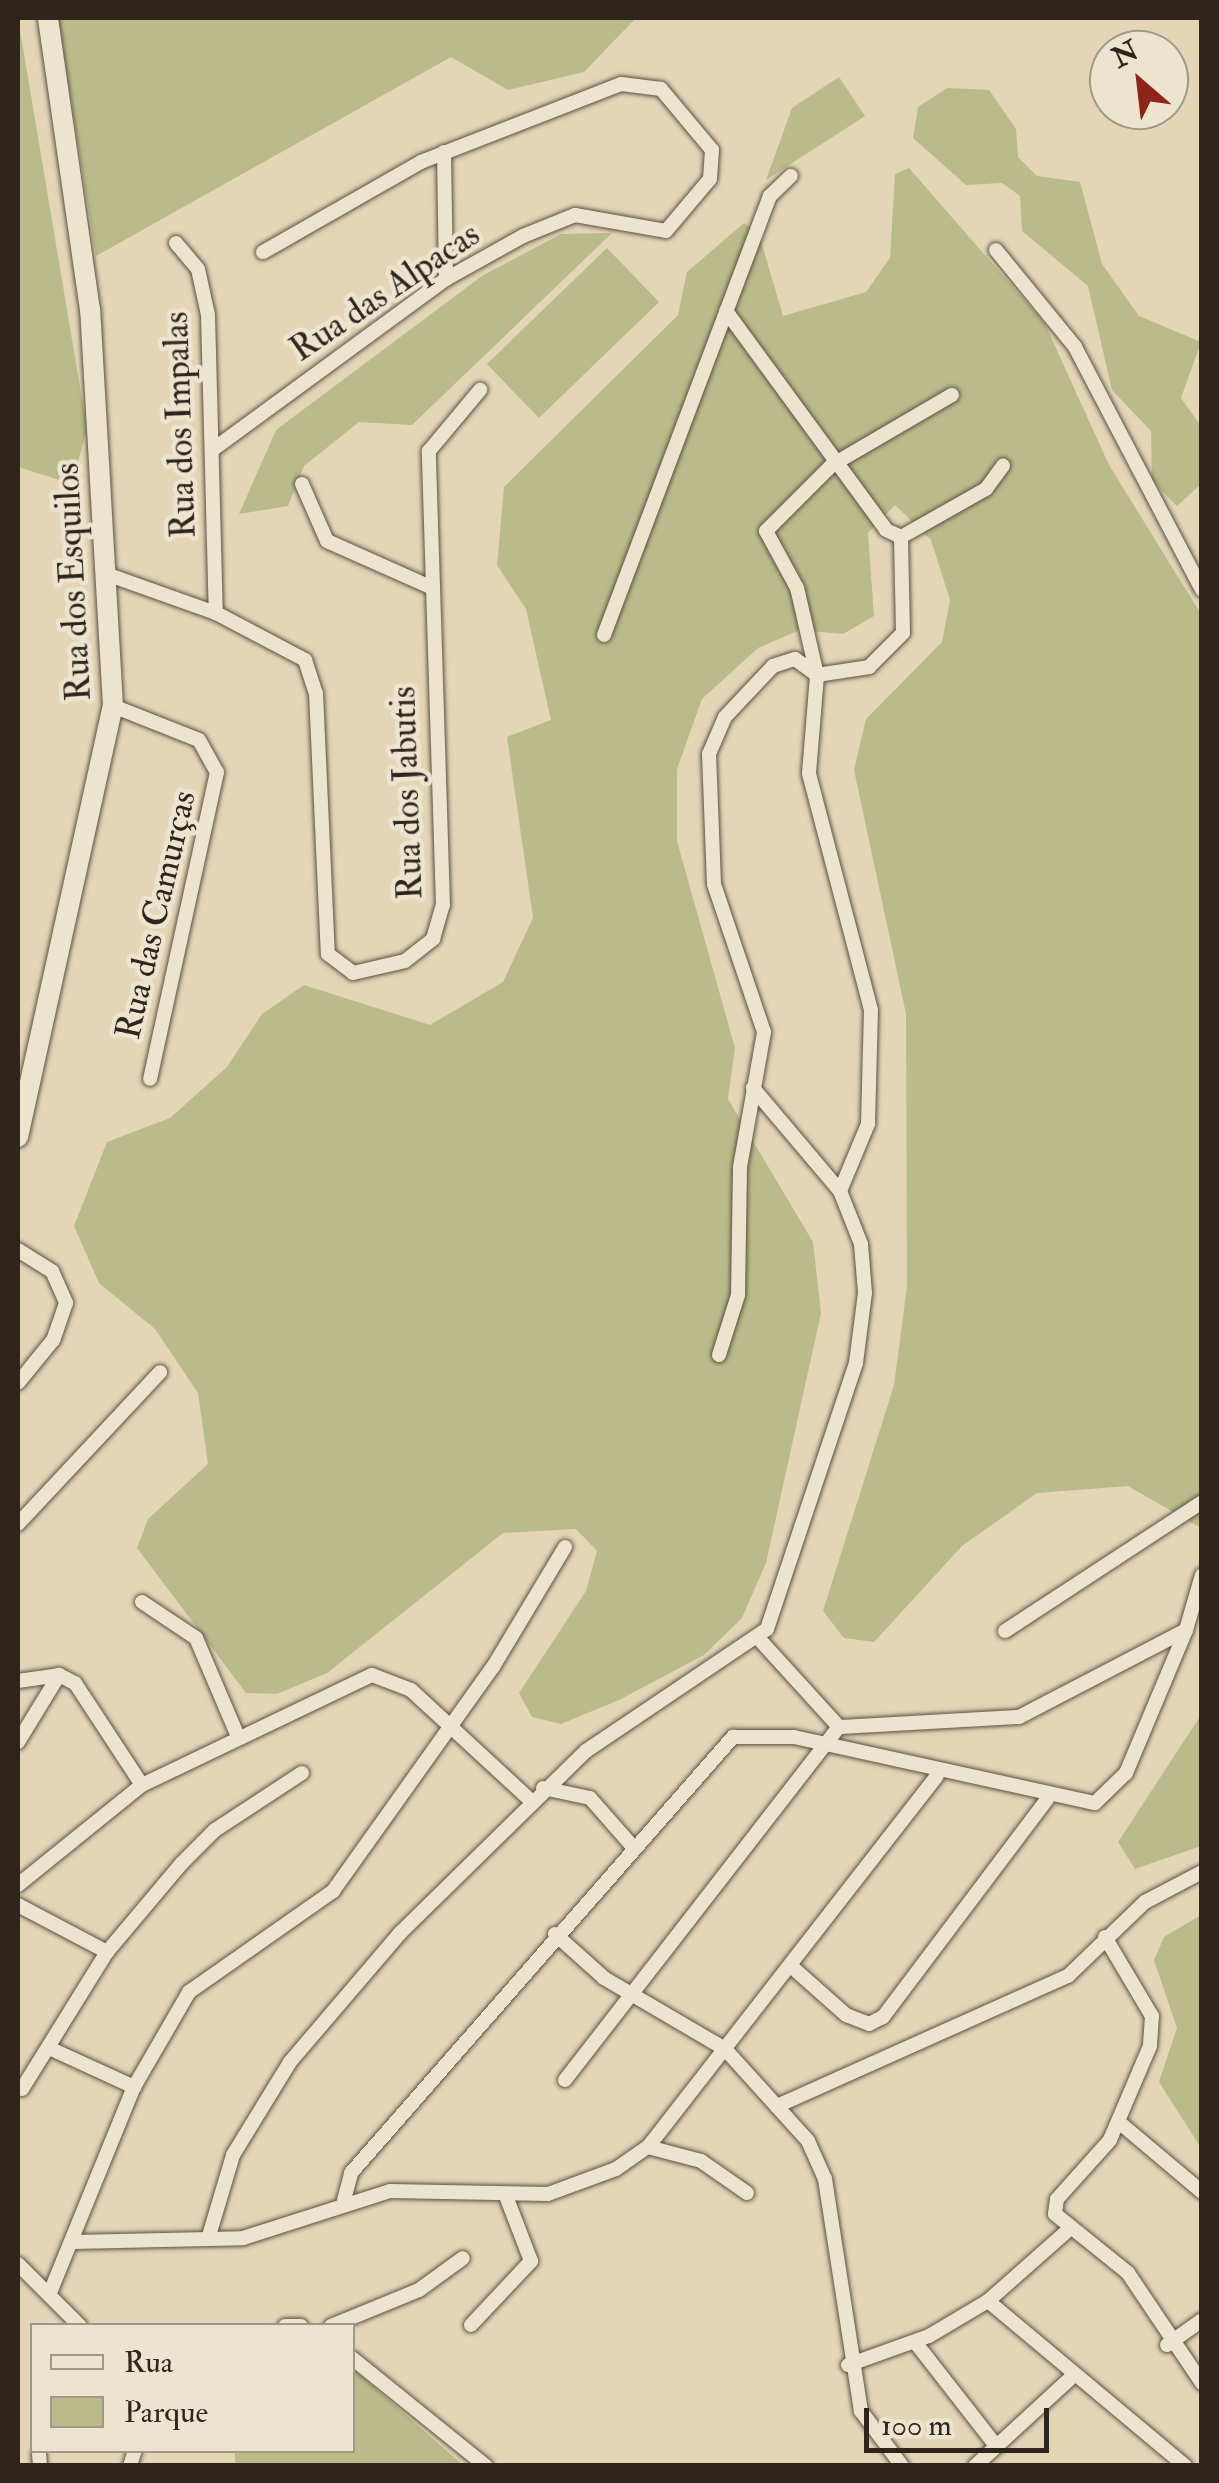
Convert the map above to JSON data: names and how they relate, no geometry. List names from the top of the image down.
{
  "streets": {
    "street": [
      "Rua das Alpacas",
      "Rua dos Impalas",
      "Rua dos Esquilos",
      "Rua dos Jabutis",
      "Rua das Camurças"
    ]
  },
  "crossings": [
    ["Rua das Alpacas", "Rua dos Impalas"],
    ["Rua dos Impalas", "Rua dos Jabutis"],
    ["Rua dos Esquilos", "Rua dos Jabutis"],
    ["Rua dos Esquilos", "Rua das Camurças"]
  ],
  "legend": ["Rua", "Parque"],
  "scale_bar": "100 m",
  "north": "top left"
}
